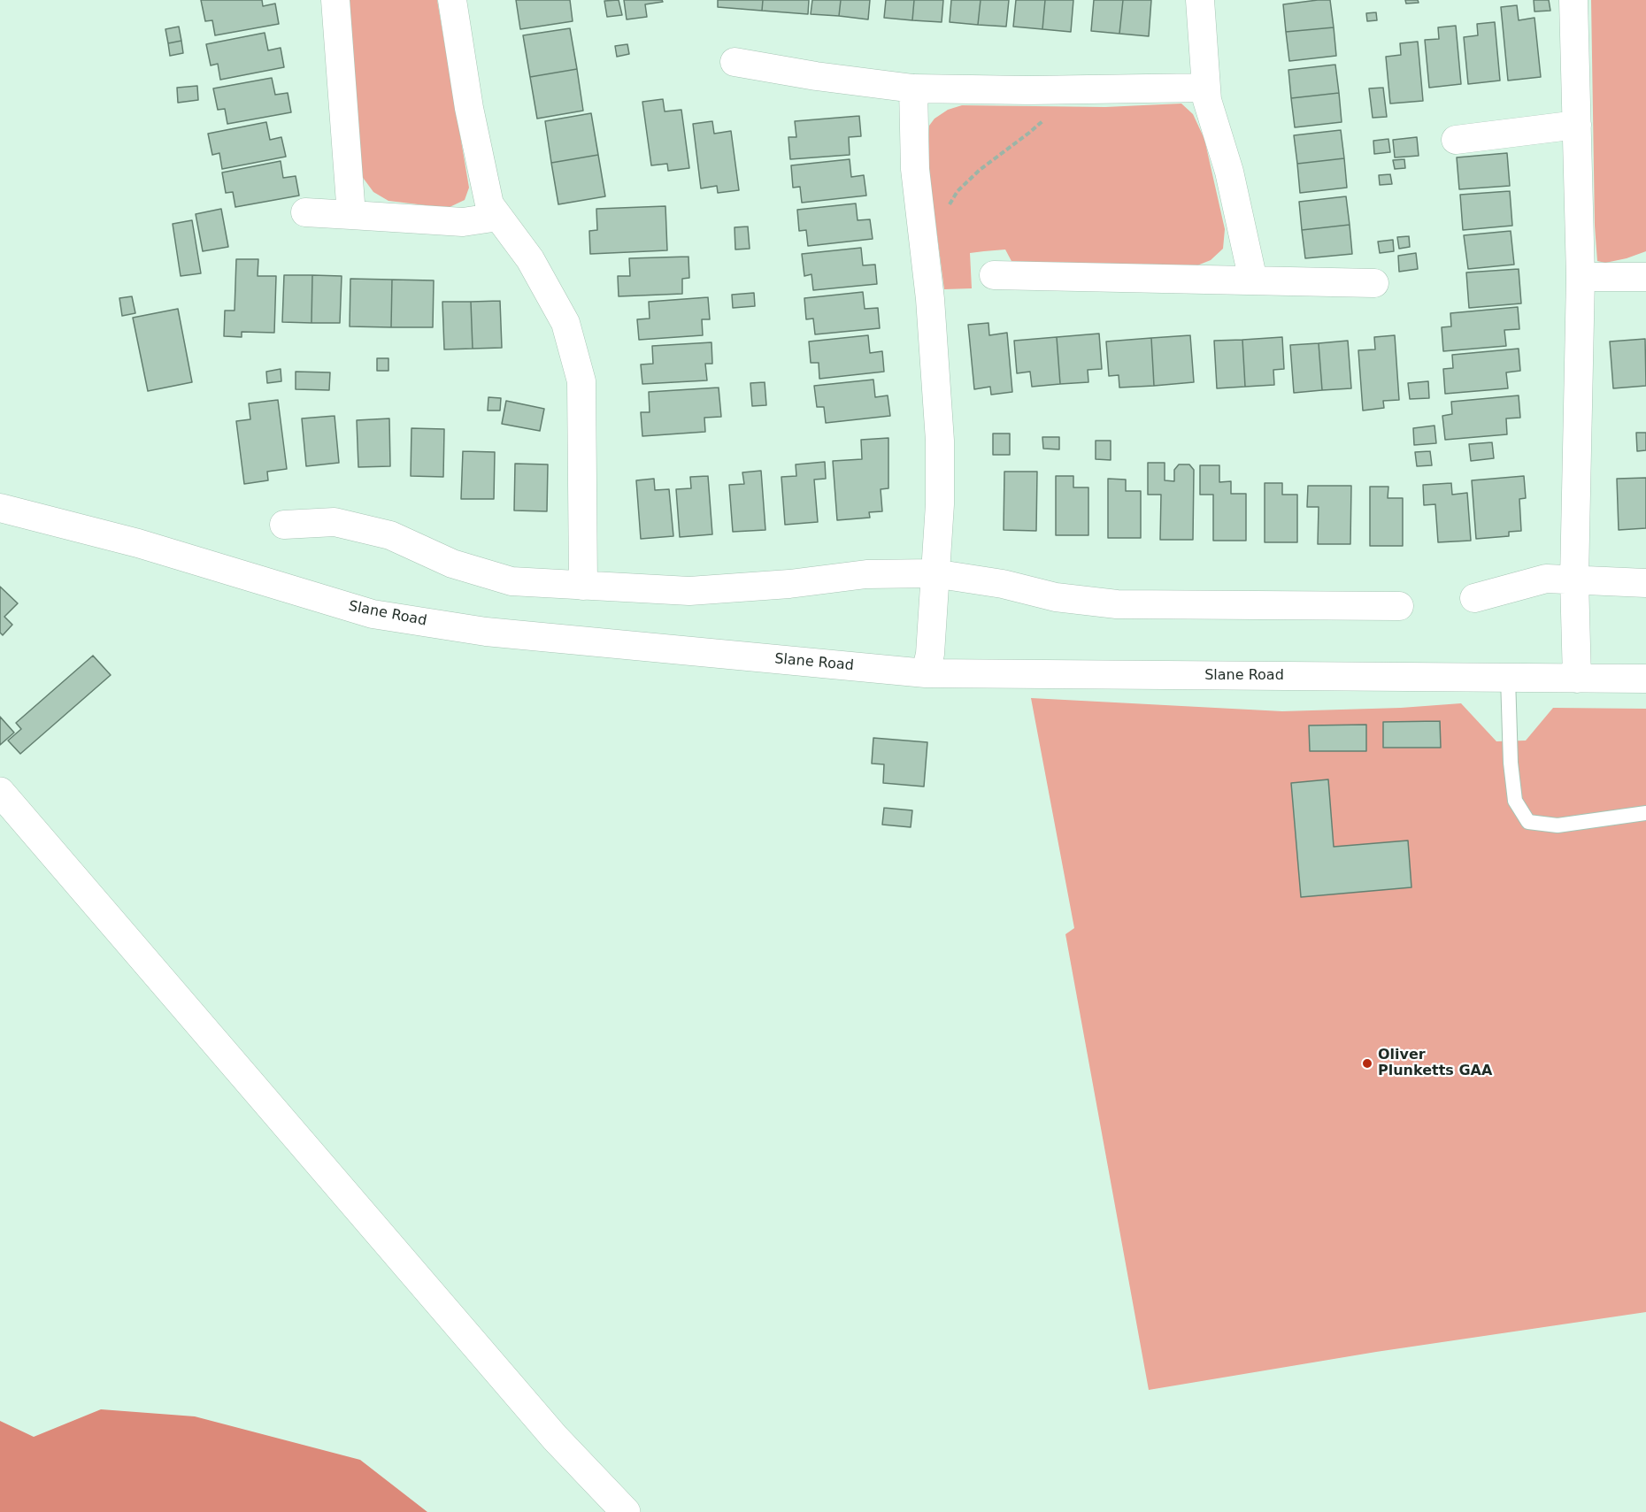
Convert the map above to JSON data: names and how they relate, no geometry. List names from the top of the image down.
{
  "streets": {
    "street": ["Slane Road"]
  },
  "places": ["Oliver Plunketts GAA"]
}
